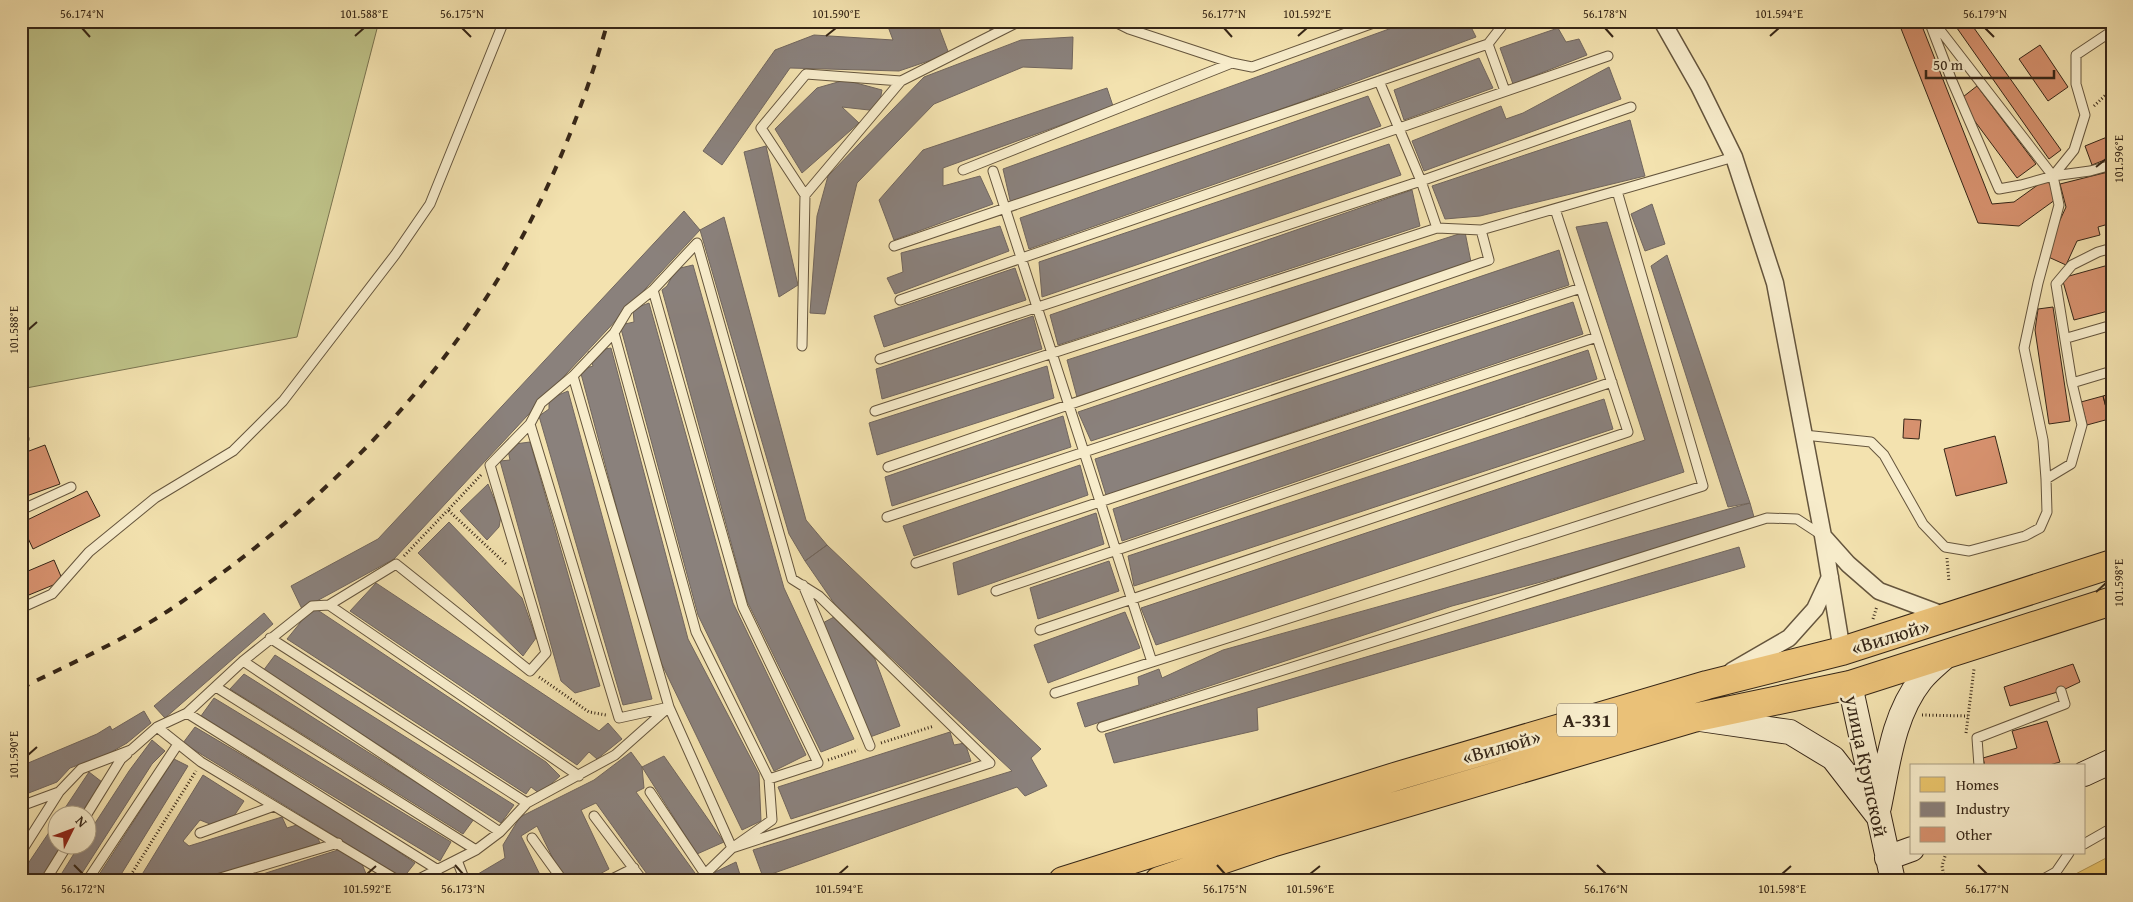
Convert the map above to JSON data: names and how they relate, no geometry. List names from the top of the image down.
{
  "streets": {
    "highway": ["«Вилюй»", "А-331", "улица Крупской"]
  },
  "crossings": [
    ["«Вилюй»", "улица Крупской"]
  ],
  "legend": ["Homes", "Industry", "Other"],
  "scale_bar": "50 m",
  "north": "top right",
  "coordinates": [
    "56.174°N",
    "101.588°E",
    "56.175°N",
    "101.590°E",
    "56.177°N",
    "101.592°E",
    "56.178°N",
    "101.594°E",
    "56.179°N",
    "101.596°E",
    "101.598°E",
    "56.172°N",
    "56.173°N",
    "56.176°N"
  ]
}
